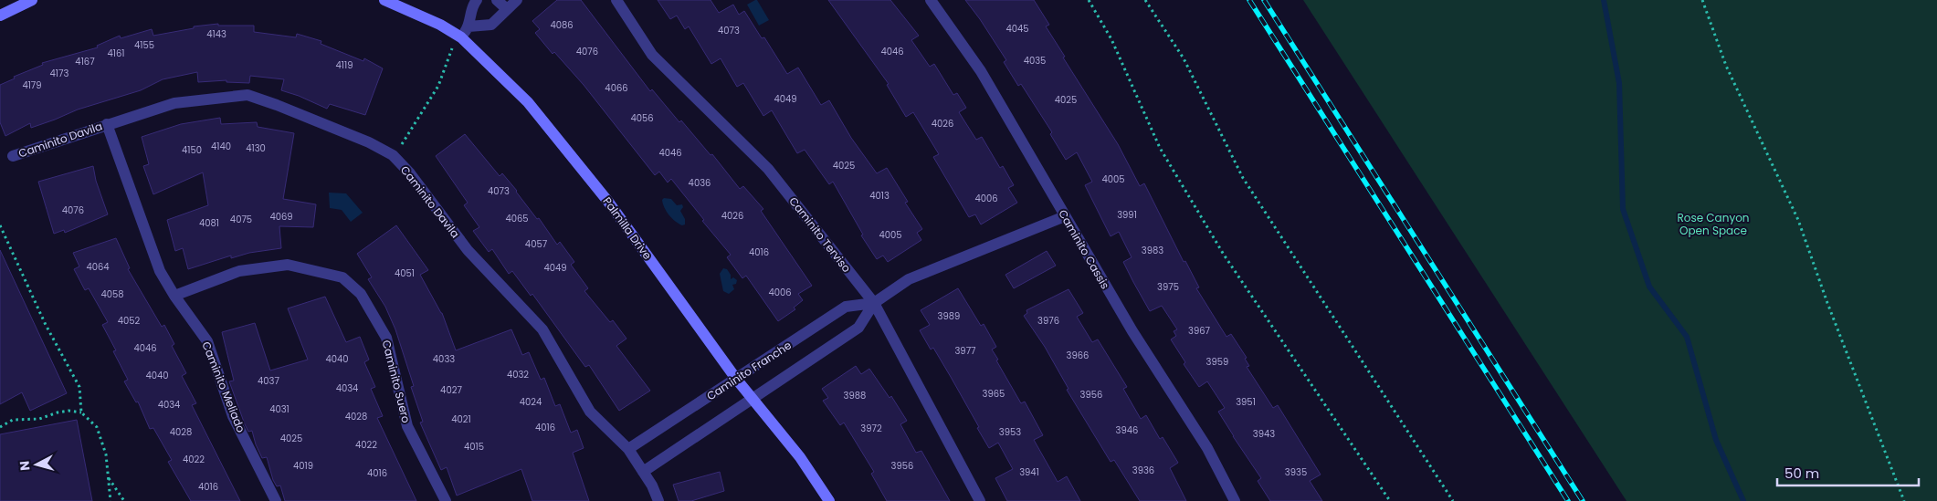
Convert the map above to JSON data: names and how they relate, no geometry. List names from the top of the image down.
{
  "streets": {
    "street": [
      "Caminito Davila",
      "Palmilla Drive",
      "Caminito Terviso",
      "Caminito Cassis",
      "Caminito Franche",
      "Caminito Suero",
      "Caminito Meliado"
    ]
  },
  "crossings": [
    ["Caminito Davila", "Caminito Franche"],
    ["Caminito Davila", "Caminito Meliado"],
    ["Palmilla Drive", "Caminito Franche"],
    ["Caminito Terviso", "Caminito Franche"],
    ["Caminito Cassis", "Caminito Franche"],
    ["Caminito Suero", "Caminito Meliado"]
  ],
  "parks": ["Rose Canyon Open Space"],
  "house_numbers": [
    "4086",
    "4045",
    "4073",
    "4143",
    "4155",
    "4076",
    "4046",
    "4161",
    "4035",
    "4167",
    "4119",
    "4173",
    "4179",
    "4066",
    "4049",
    "4025",
    "4056",
    "4026",
    "4140",
    "4130",
    "4150",
    "4046",
    "4025",
    "4005",
    "4036",
    "4073",
    "4013",
    "4006",
    "4076",
    "3991",
    "4026",
    "4069",
    "4065",
    "4075",
    "4081",
    "4005",
    "4057",
    "3983",
    "4016",
    "4064",
    "4049",
    "4051",
    "3975",
    "4006",
    "4058",
    "3989",
    "4052",
    "3976",
    "3967",
    "4046",
    "3977",
    "3966",
    "4040",
    "4033",
    "3959",
    "4032",
    "4040",
    "4037",
    "4034",
    "4027",
    "3965",
    "3956",
    "3988",
    "4024",
    "3951",
    "4034",
    "4031",
    "4028",
    "4021",
    "4016",
    "3972",
    "3946",
    "4028",
    "3953",
    "3943",
    "4025",
    "4022",
    "4015",
    "4022",
    "4019",
    "3956",
    "3936",
    "3941",
    "3935",
    "4016",
    "4016"
  ],
  "scale_bar": "50 m",
  "north": "left"
}
